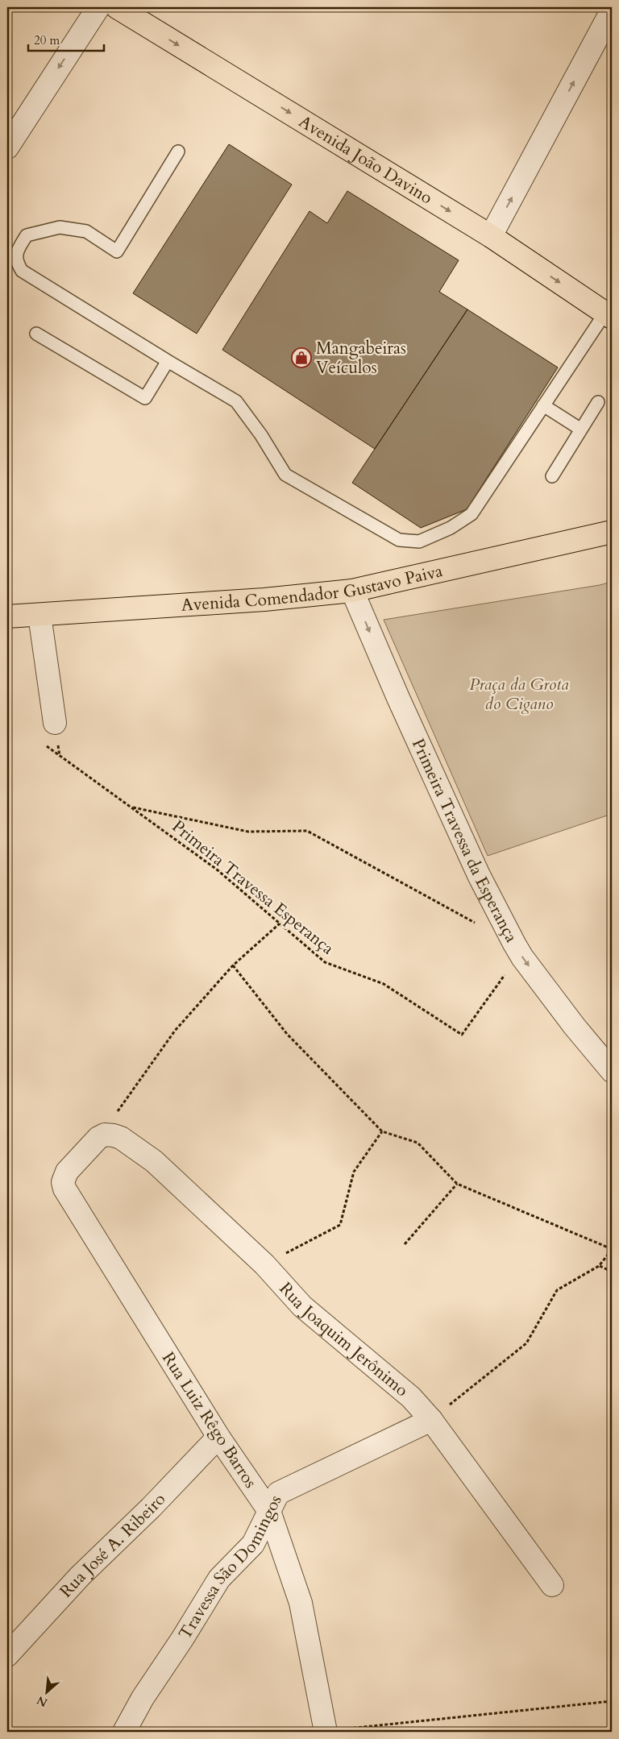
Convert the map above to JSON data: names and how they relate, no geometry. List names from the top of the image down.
{
  "streets": {
    "main road": ["Avenida João Davino", "Avenida Comendador Gustavo Paiva"],
    "street": [
      "Primeira Travessa da Esperança",
      "Rua Joaquim Jerônimo",
      "Rua Luiz Rêgo Barros",
      "Rua José A. Ribeiro",
      "Travessa São Domingos"
    ],
    "path": ["Primeira Travessa Esperança"]
  },
  "crossings": [
    ["Avenida Comendador Gustavo Paiva", "Primeira Travessa da Esperança"],
    ["Primeira Travessa da Esperança", "Primeira Travessa Esperança"],
    ["Rua Joaquim Jerônimo", "Rua Luiz Rêgo Barros"],
    ["Rua Joaquim Jerônimo", "Travessa São Domingos"],
    ["Rua Luiz Rêgo Barros", "Rua José A. Ribeiro"],
    ["Rua Luiz Rêgo Barros", "Travessa São Domingos"]
  ],
  "one_way": ["Avenida João Davino", "Primeira Travessa da Esperança"],
  "parks": ["Praça da Grota do Cigano"],
  "places": {
    "shop": ["Mangabeiras Veículos"]
  },
  "scale_bar": "20 m",
  "north": "bottom left"
}
